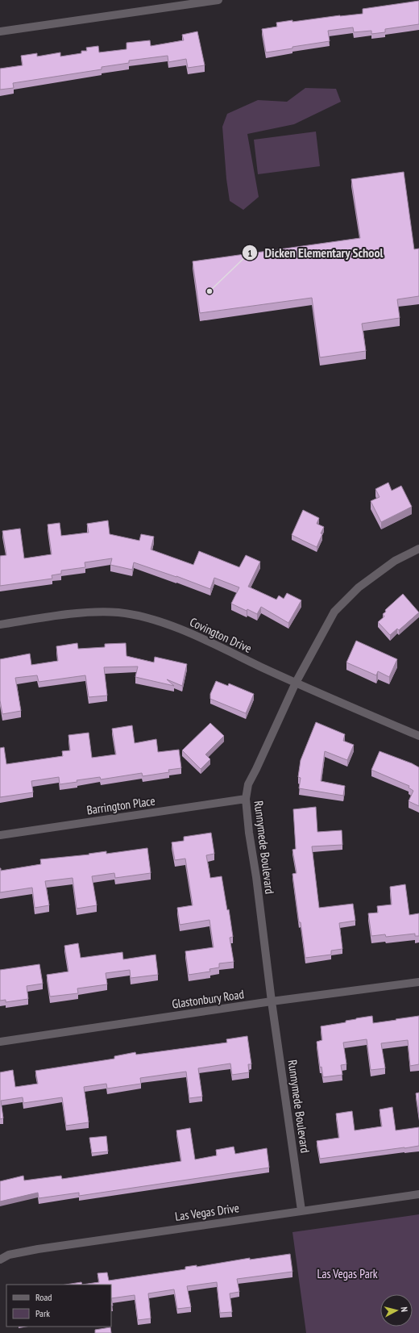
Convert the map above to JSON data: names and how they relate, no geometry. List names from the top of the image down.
{
  "streets": {
    "street": [
      "Covington Drive",
      "Barrington Place",
      "Runnymede Boulevard",
      "Glastonbury Road",
      "Las Vegas Drive"
    ]
  },
  "crossings": [
    ["Covington Drive", "Runnymede Boulevard"],
    ["Barrington Place", "Runnymede Boulevard"],
    ["Runnymede Boulevard", "Glastonbury Road"],
    ["Runnymede Boulevard", "Las Vegas Drive"]
  ],
  "parks": ["Las Vegas Park"],
  "places": ["Dicken Elementary School"],
  "legend": ["Road", "Park"],
  "north": "right"
}
